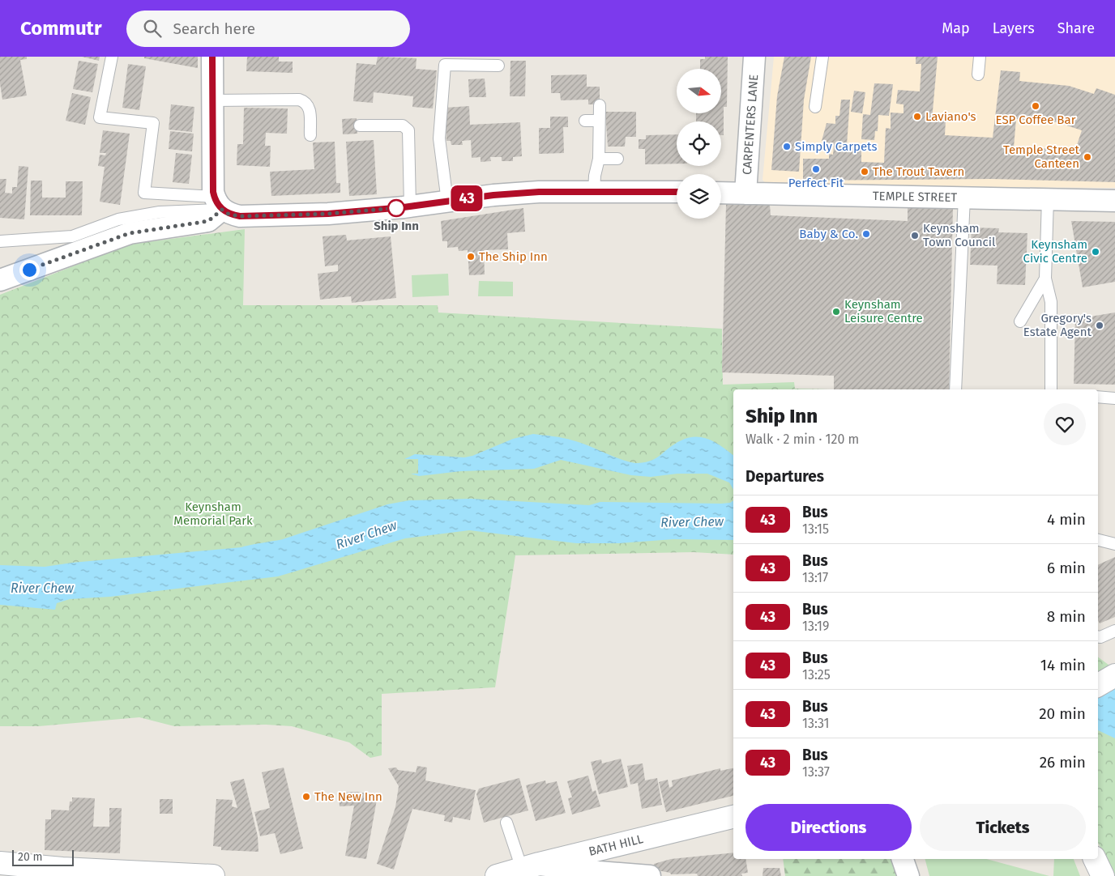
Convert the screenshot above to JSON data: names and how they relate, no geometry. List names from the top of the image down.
{
  "streets": {
    "main road": ["BATH HILL"],
    "street": ["CARPENTERS LANE", "TEMPLE STREET"]
  },
  "crossings": [
    ["CARPENTERS LANE", "TEMPLE STREET"]
  ],
  "water": ["River Chew"],
  "parks": ["Keynsham Memorial Park"],
  "places": [
    "ESP Coffee Bar",
    "Laviano's",
    "Simply Carpets",
    "Temple Street Canteen",
    "Perfect Fit",
    "The Trout Tavern",
    "Ship Inn",
    "Baby & Co.",
    "Keynsham Town Council",
    "Keynsham Civic Centre",
    "The Ship Inn",
    "Keynsham Leisure Centre",
    "Gregory's Estate Agent",
    "The New Inn"
  ],
  "lines": ["bus line 43"],
  "scale_bar": "20 m",
  "north": "right",
  "page": {
    "header": "Commutr",
    "search": "Search here",
    "nav": ["Map", "Layers", "Share"],
    "on_map": "43",
    "heading": [
      ["Ship Inn", "Walk · 2 min · 120 m"],
      "Departures"
    ],
    "list": [
      {
        "mark": "43",
        "name": "Bus",
        "note": "13:15",
        "value": "4 min"
      },
      {
        "mark": "43",
        "name": "Bus",
        "note": "13:17",
        "value": "6 min"
      },
      {
        "mark": "43",
        "name": "Bus",
        "note": "13:19",
        "value": "8 min"
      },
      {
        "mark": "43",
        "name": "Bus",
        "note": "13:25",
        "value": "14 min"
      },
      {
        "mark": "43",
        "name": "Bus",
        "note": "13:31",
        "value": "20 min"
      },
      {
        "mark": "43",
        "name": "Bus",
        "note": "13:37",
        "value": "26 min"
      }
    ],
    "buttons": ["Directions", "Tickets"],
    "scale": "20 m"
  }
}
